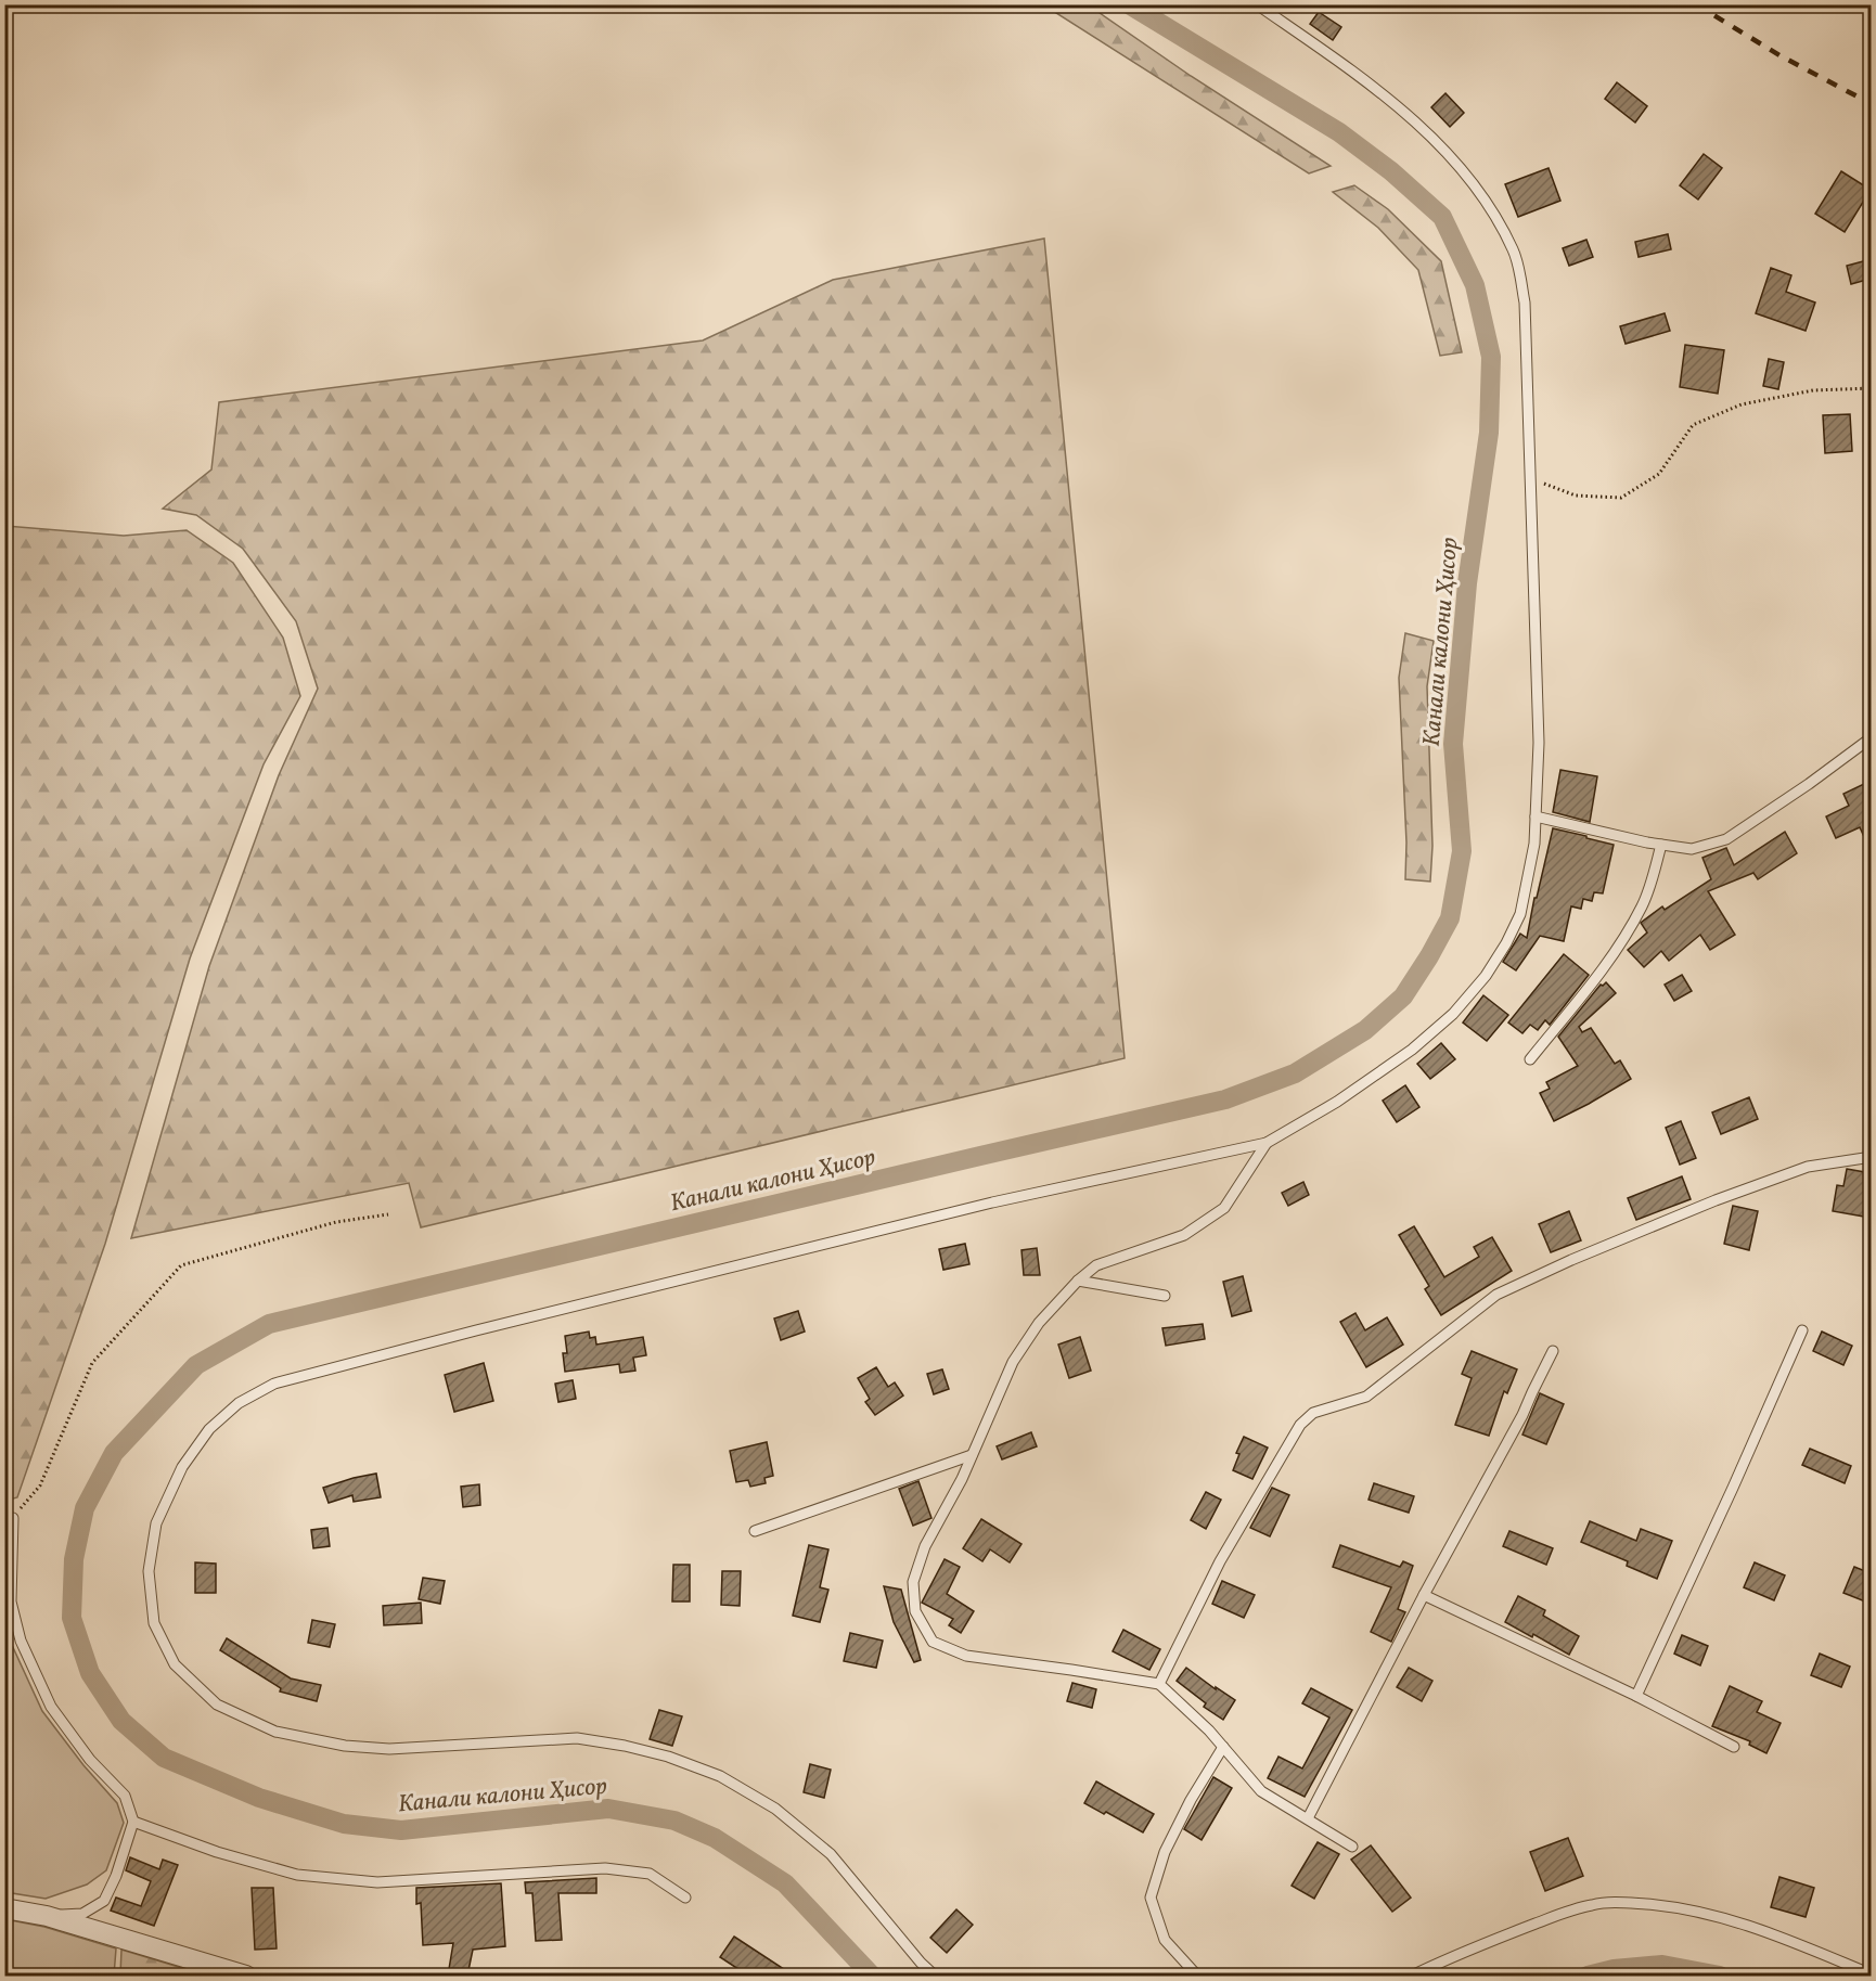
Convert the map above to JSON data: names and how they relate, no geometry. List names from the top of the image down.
{
  "water": ["Канали калони Ҳисор"]
}
